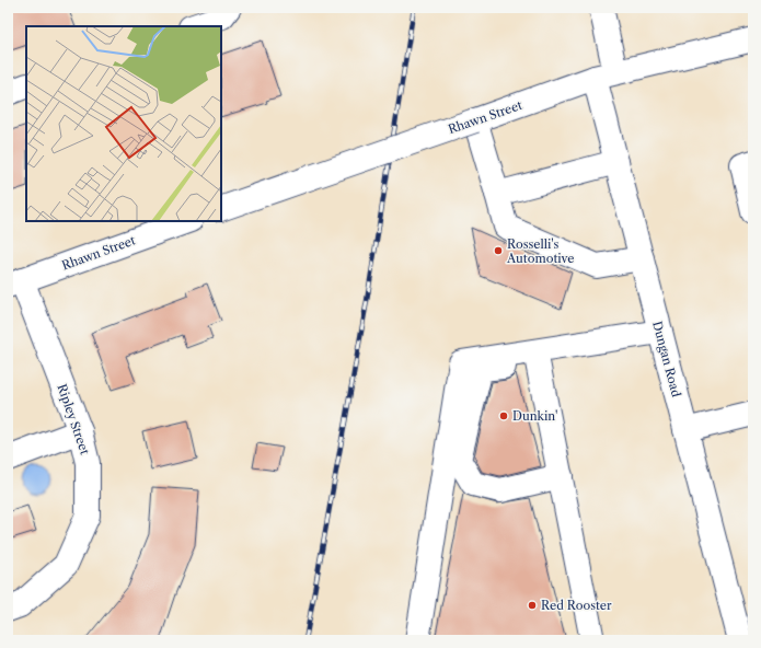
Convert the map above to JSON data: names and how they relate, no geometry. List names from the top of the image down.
{
  "streets": {
    "street": ["Rhawn Street", "Dungan Road", "Ripley Street"]
  },
  "crossings": [
    ["Rhawn Street", "Dungan Road"],
    ["Rhawn Street", "Ripley Street"]
  ],
  "places": ["Rosselli's Automotive", "Dunkin'", "Red Rooster"]
}
